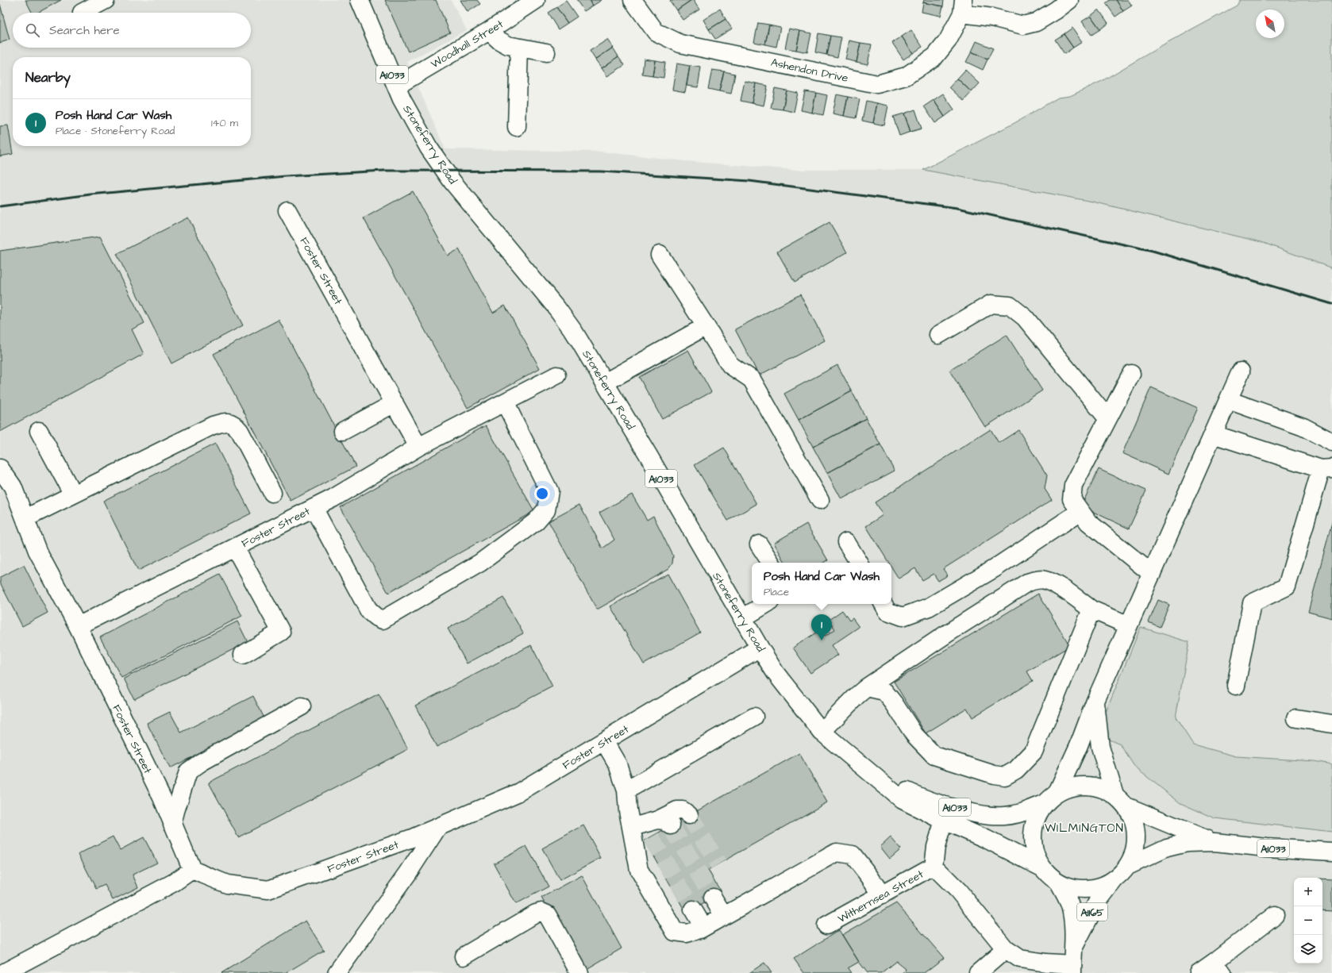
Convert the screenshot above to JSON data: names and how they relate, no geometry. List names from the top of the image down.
{
  "streets": {
    "main road": [
      "Woodhall Street",
      "Ashendon Drive",
      "A1033",
      "Stoneferry Road",
      "Foster Street",
      "Withernsea Street",
      "A1165"
    ]
  },
  "crossings": [
    ["Woodhall Street", "Stoneferry Road"],
    ["A1033", "Stoneferry Road"],
    ["A1033", "A1165"],
    ["Stoneferry Road", "Foster Street"],
    ["Stoneferry Road", "A1165"]
  ],
  "districts": ["WILMINGTON"],
  "north": "top left",
  "page": {
    "search": "Search here",
    "heading": "Nearby",
    "list": [
      {
        "mark": "1",
        "name": "Posh Hand Car Wash",
        "note": "Place · Stoneferry Road",
        "value": "140 m"
      }
    ],
    "popup": ["Posh Hand Car Wash", "Place"],
    "pins": "1",
    "map_buttons": ["+", "−"]
  }
}
